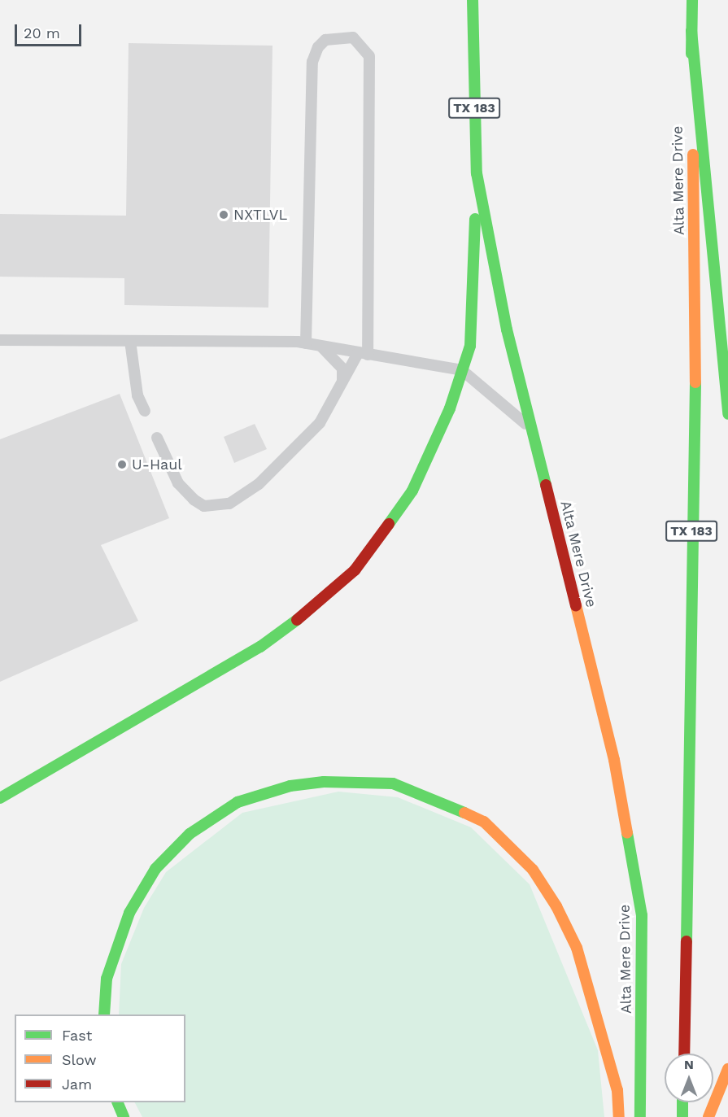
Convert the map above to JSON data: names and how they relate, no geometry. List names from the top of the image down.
{
  "streets": {
    "main road": ["TX 183", "Alta Mere Drive"]
  },
  "places": ["NXTLVL", "U-Haul"],
  "legend": ["Fast", "Slow", "Jam"],
  "scale_bar": "20 m",
  "north": "top"
}
